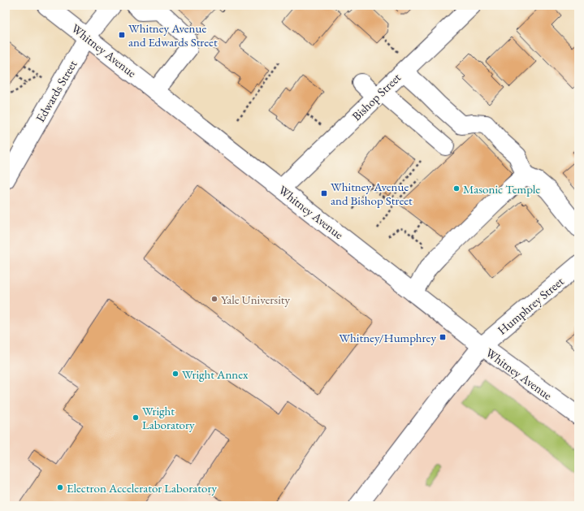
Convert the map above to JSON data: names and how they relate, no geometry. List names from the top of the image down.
{
  "streets": {
    "main road": [
      "Whitney Avenue",
      "Edwards Street",
      "Bishop Street",
      "Humphrey Street"
    ]
  },
  "crossings": [
    ["Whitney Avenue", "Edwards Street"],
    ["Whitney Avenue", "Bishop Street"],
    ["Whitney Avenue", "Humphrey Street"]
  ],
  "places": {
    "transit": ["Whitney Avenue and Edwards Street", "Whitney Avenue and Bishop Street", "Whitney/Humphrey"],
    "other": [
      "Masonic Temple",
      "Yale University",
      "Wright Annex",
      "Wright Laboratory",
      "Electron Accelerator Laboratory"
    ]
  }
}
